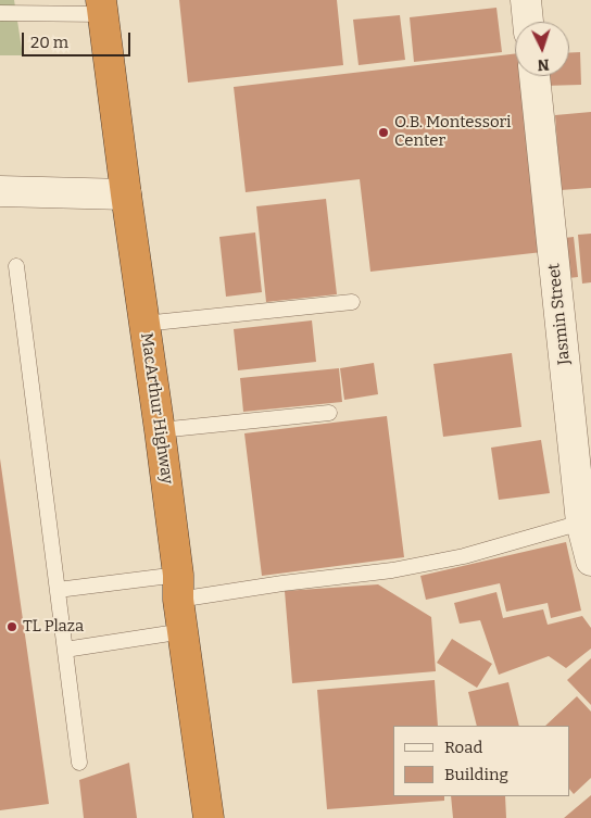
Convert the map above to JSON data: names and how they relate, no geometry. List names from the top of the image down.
{
  "streets": {
    "highway": ["MacArthur Highway"],
    "street": ["Jasmin Street"]
  },
  "places": ["O.B. Montessori Center", "TL Plaza"],
  "legend": ["Road", "Building"],
  "scale_bar": "20 m",
  "north": "bottom"
}
